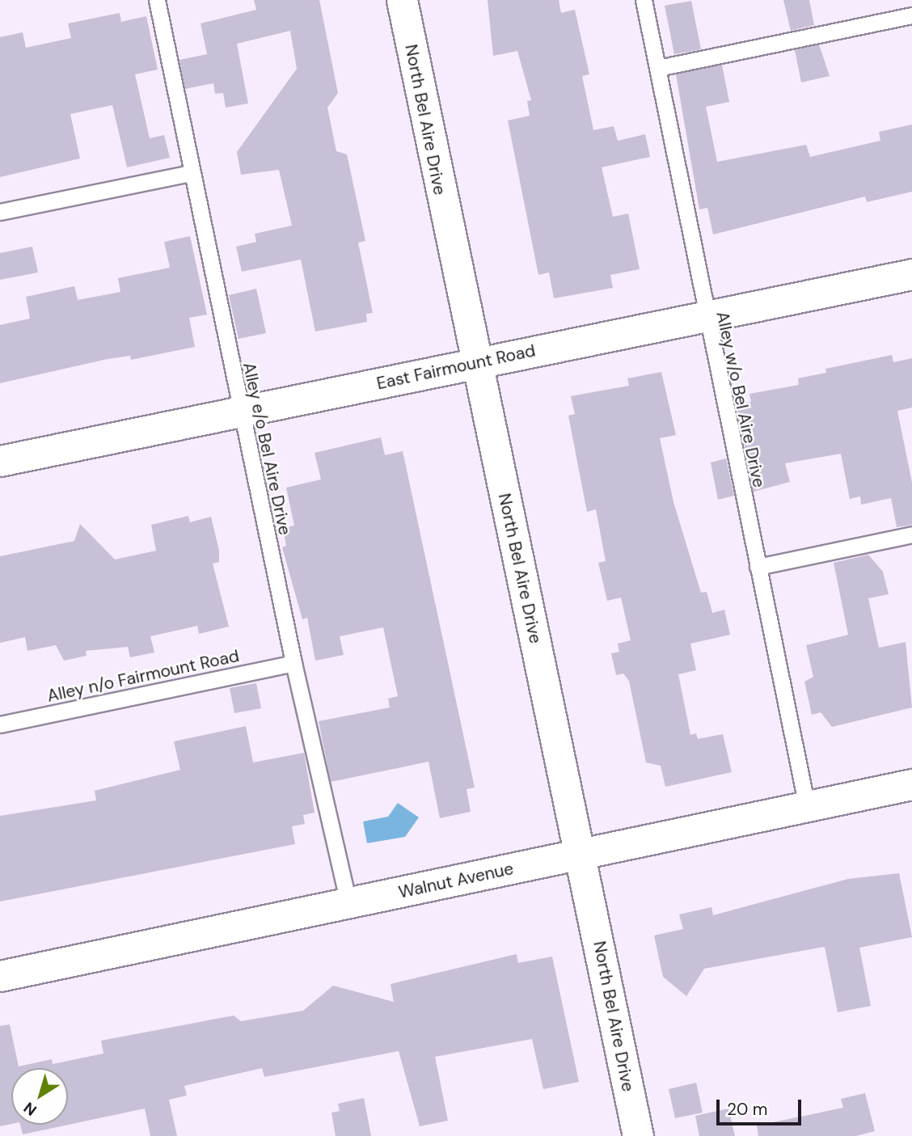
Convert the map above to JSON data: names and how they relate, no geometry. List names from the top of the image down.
{
  "streets": {
    "street": ["North Bel Aire Drive", "East Fairmount Road", "Walnut Avenue"],
    "lane": ["Alley w/o Bel Aire Drive", "Alley e/o Bel Aire Drive", "Alley n/o Fairmount Road"]
  },
  "crossings": [
    ["North Bel Aire Drive", "East Fairmount Road"],
    ["North Bel Aire Drive", "Walnut Avenue"],
    ["East Fairmount Road", "Alley w/o Bel Aire Drive"],
    ["East Fairmount Road", "Alley e/o Bel Aire Drive"],
    ["Alley w/o Bel Aire Drive", "Walnut Avenue"],
    ["Alley e/o Bel Aire Drive", "Alley n/o Fairmount Road"],
    ["Alley e/o Bel Aire Drive", "Walnut Avenue"]
  ],
  "scale_bar": "20 m",
  "north": "bottom left"
}
